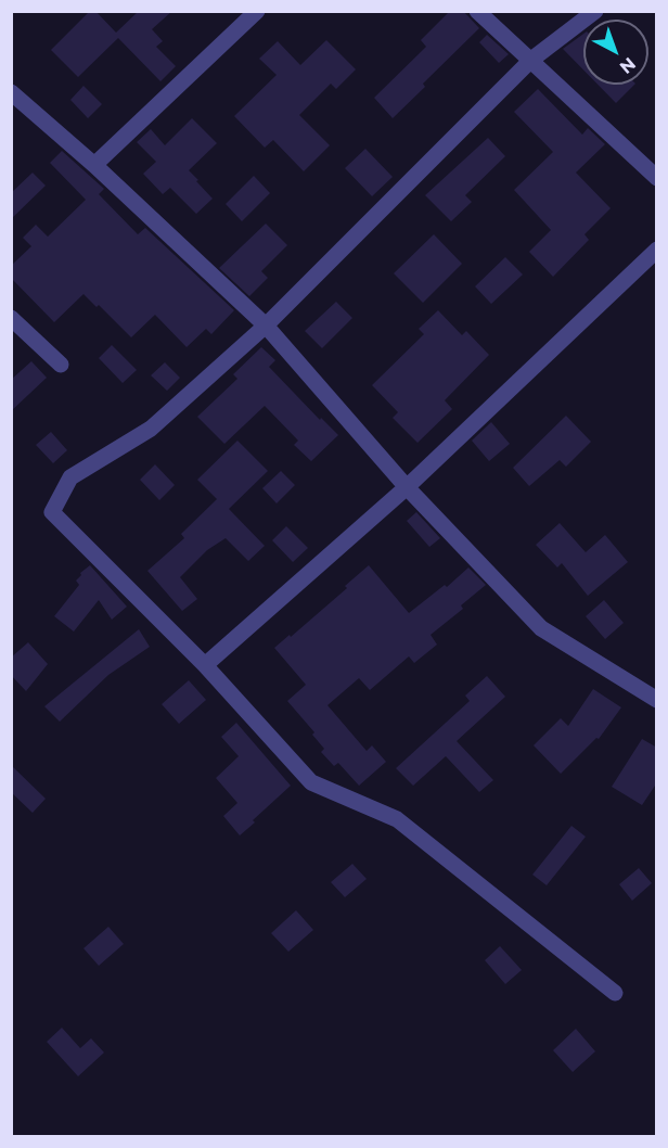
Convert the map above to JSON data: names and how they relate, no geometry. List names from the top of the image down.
{
  "north": "bottom right"
}
